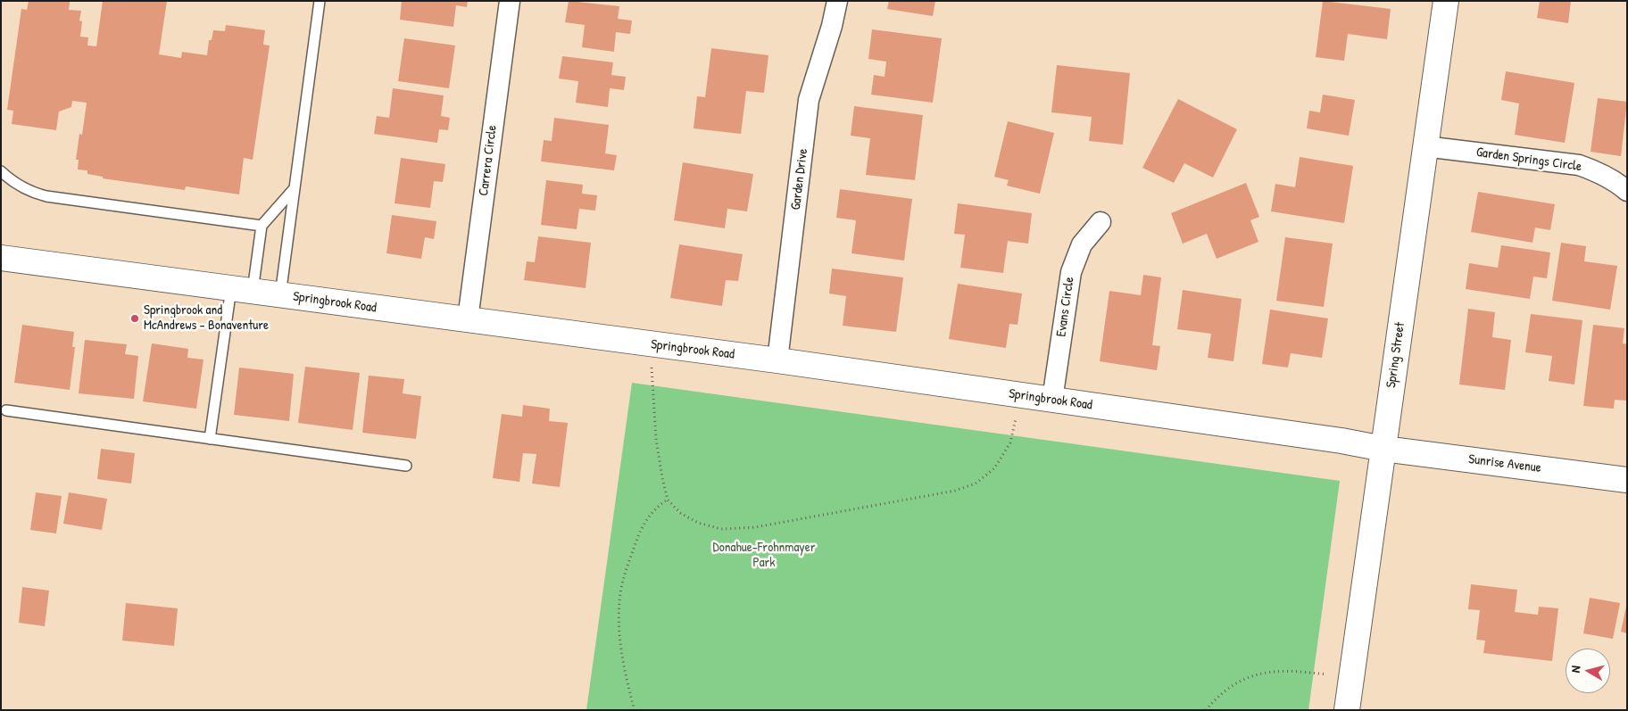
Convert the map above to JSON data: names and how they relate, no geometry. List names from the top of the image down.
{
  "streets": {
    "street": [
      "Garden Springs Circle",
      "Carrera Circle",
      "Garden Drive",
      "Springbrook Road",
      "Evans Circle",
      "Spring Street",
      "Sunrise Avenue"
    ]
  },
  "crossings": [
    ["Garden Springs Circle", "Spring Street"],
    ["Carrera Circle", "Springbrook Road"],
    ["Garden Drive", "Springbrook Road"],
    ["Springbrook Road", "Evans Circle"],
    ["Springbrook Road", "Spring Street"],
    ["Springbrook Road", "Sunrise Avenue"],
    ["Spring Street", "Sunrise Avenue"]
  ],
  "parks": ["Donahue-Frohnmayer Park"],
  "places": ["Springbrook and McAndrews - Bonaventure"],
  "north": "left"
}
